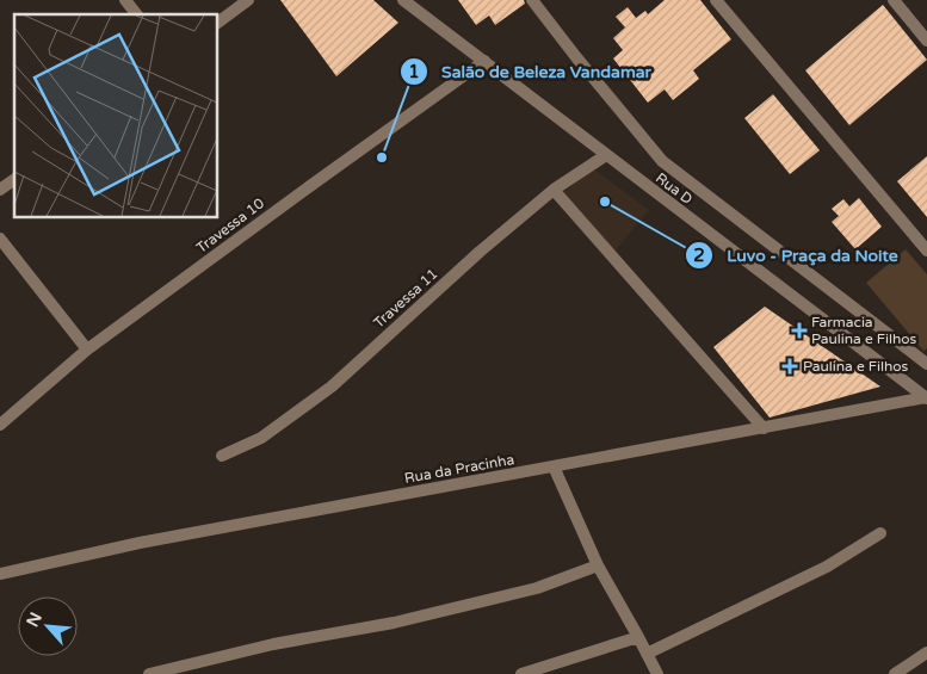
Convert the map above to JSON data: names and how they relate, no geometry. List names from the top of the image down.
{
  "streets": {
    "street": [
      "Rua D",
      "Travessa 10",
      "Travessa 11",
      "Rua da Pracinha"
    ]
  },
  "crossings": [
    ["Rua D", "Travessa 10"],
    ["Rua D", "Travessa 11"],
    ["Rua D", "Rua da Pracinha"]
  ],
  "places": {
    "other": ["Salão de Beleza Vandamar", "Luvo - Praça da Noite"],
    "health": ["Farmacia Paulina e Filhos", "Paulina e Filhos"]
  },
  "north": "top left"
}
